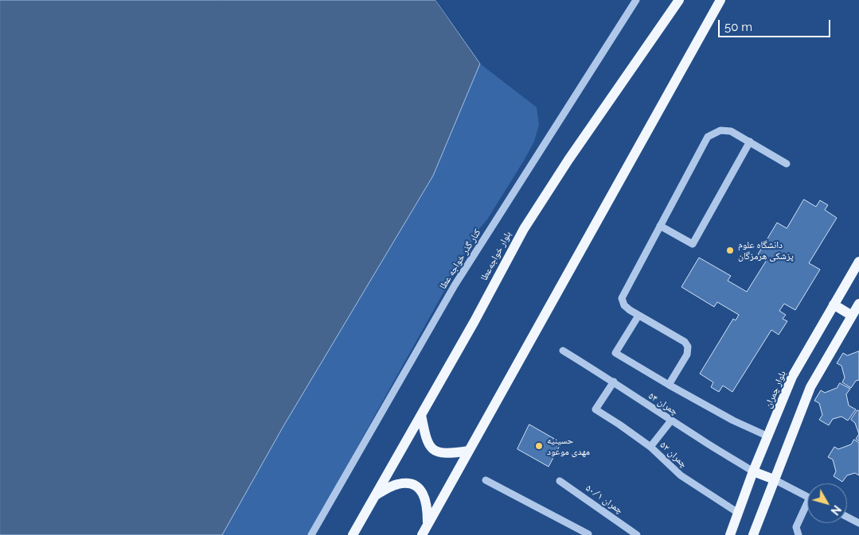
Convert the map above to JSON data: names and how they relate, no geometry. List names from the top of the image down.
{
  "streets": {
    "main road": ["بلوار خواجه‌عطا", "بلوار چمران"],
    "street": [
      "کنار گذر خواجه عطا",
      "چمران ۵۴",
      "چمران ۵۲",
      "چمران ۵۰/۱"
    ]
  },
  "crossings": [
    ["بلوار چمران", "چمران ۵۴"],
    ["بلوار چمران", "چمران ۵۲"],
    ["چمران ۵۴", "چمران ۵۲"]
  ],
  "places": ["دانشگاه علوم پزشکی هرمزگان", "حسینیه مهدی موعود"],
  "scale_bar": "50 m",
  "north": "bottom right"
}
